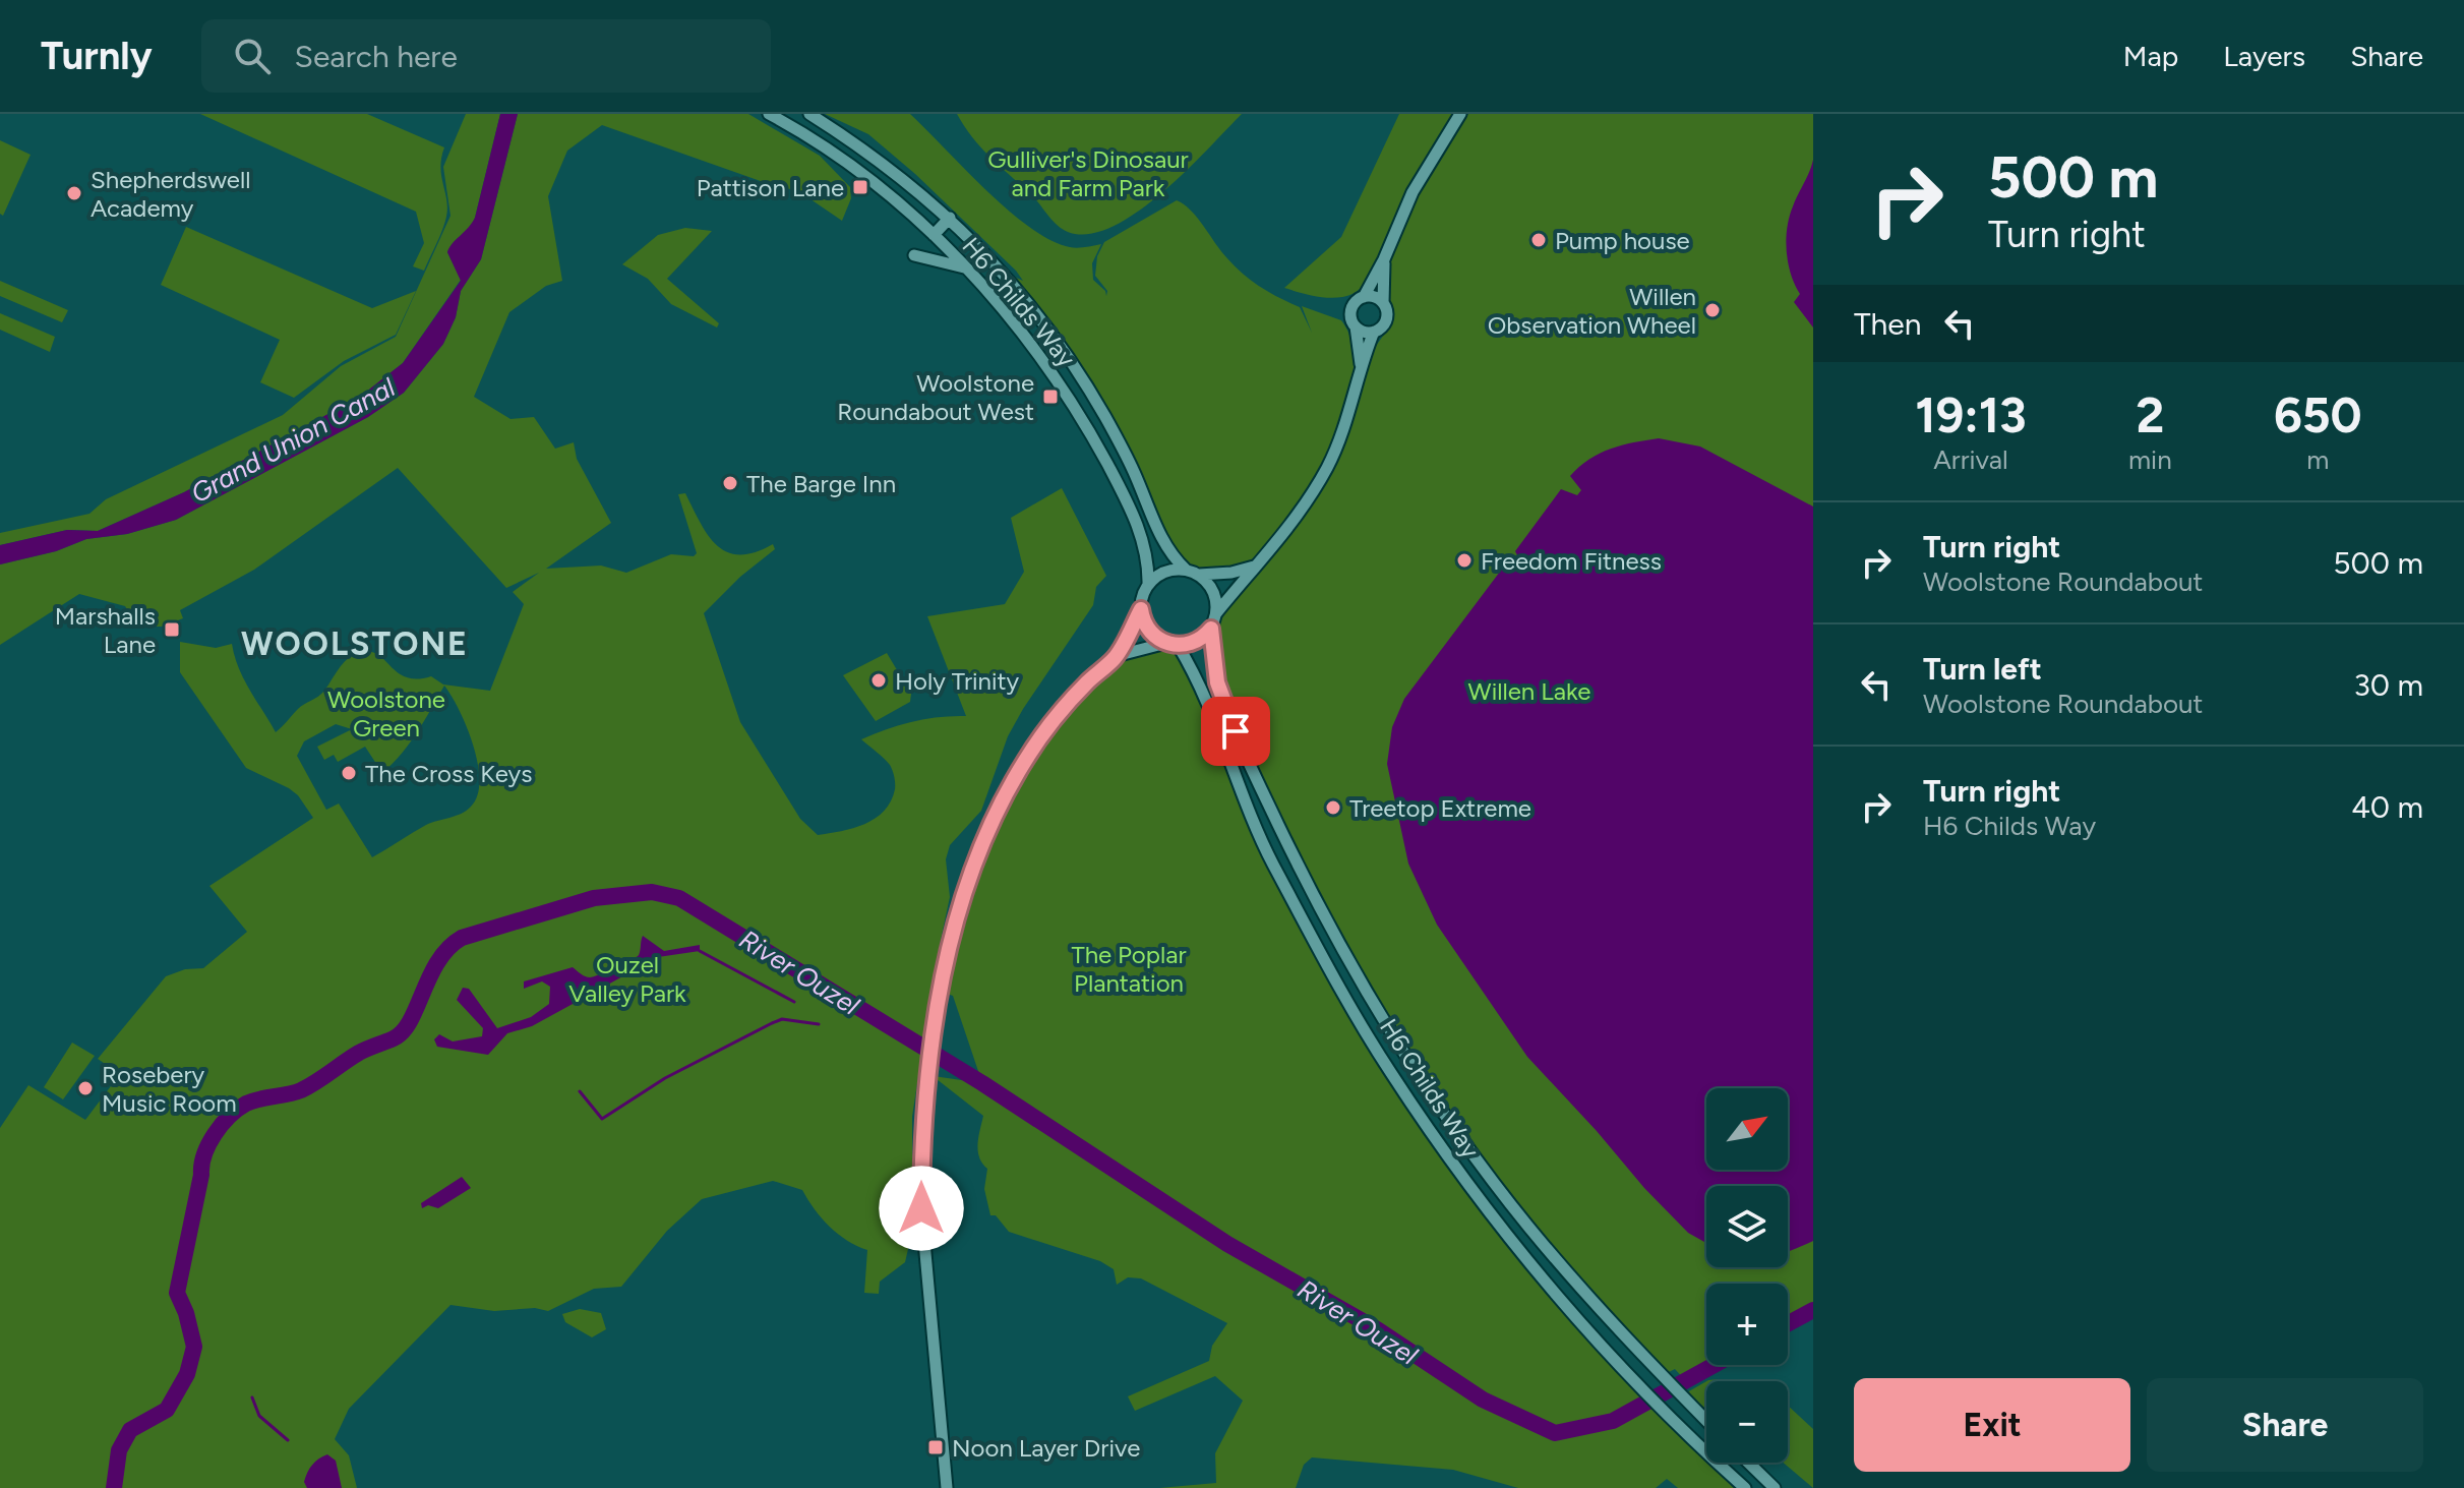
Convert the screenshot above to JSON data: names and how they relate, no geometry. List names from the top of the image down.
{
  "streets": {
    "street": ["H6 Childs Way"]
  },
  "districts": ["WOOLSTONE"],
  "water": ["Grand Union Canal", "River Ouzel"],
  "parks": [
    "Gulliver's Dinosaur and Farm Park",
    "Willen Lake",
    "Woolstone Green",
    "The Poplar Plantation",
    "Ouzel Valley Park"
  ],
  "places": {
    "transit": [
      "Pattison Lane",
      "Woolstone Roundabout West",
      "Marshalls Lane",
      "Noon Layer Drive"
    ],
    "other": [
      "Shepherdswell Academy",
      "Pump house",
      "Willen Observation Wheel",
      "The Barge Inn",
      "Freedom Fitness",
      "Holy Trinity",
      "The Cross Keys",
      "Treetop Extreme",
      "Rosebery Music Room"
    ]
  },
  "north": "top right",
  "page": {
    "header": "Turnly",
    "search": "Search here",
    "nav": ["Map", "Layers", "Share"],
    "turn": ["500 m", "Turn right"],
    "then": "Then",
    "eta": [
      "19:13",
      "Arrival",
      "2",
      "min",
      "650",
      "m"
    ],
    "list": [
      {
        "name": "Turn right",
        "note": "Woolstone Roundabout",
        "value": "500 m"
      },
      {
        "name": "Turn left",
        "note": "Woolstone Roundabout",
        "value": "30 m"
      },
      {
        "name": "Turn right",
        "note": "H6 Childs Way",
        "value": "40 m"
      }
    ],
    "map_buttons": ["+", "−"],
    "buttons": ["Exit", "Share"]
  }
}
